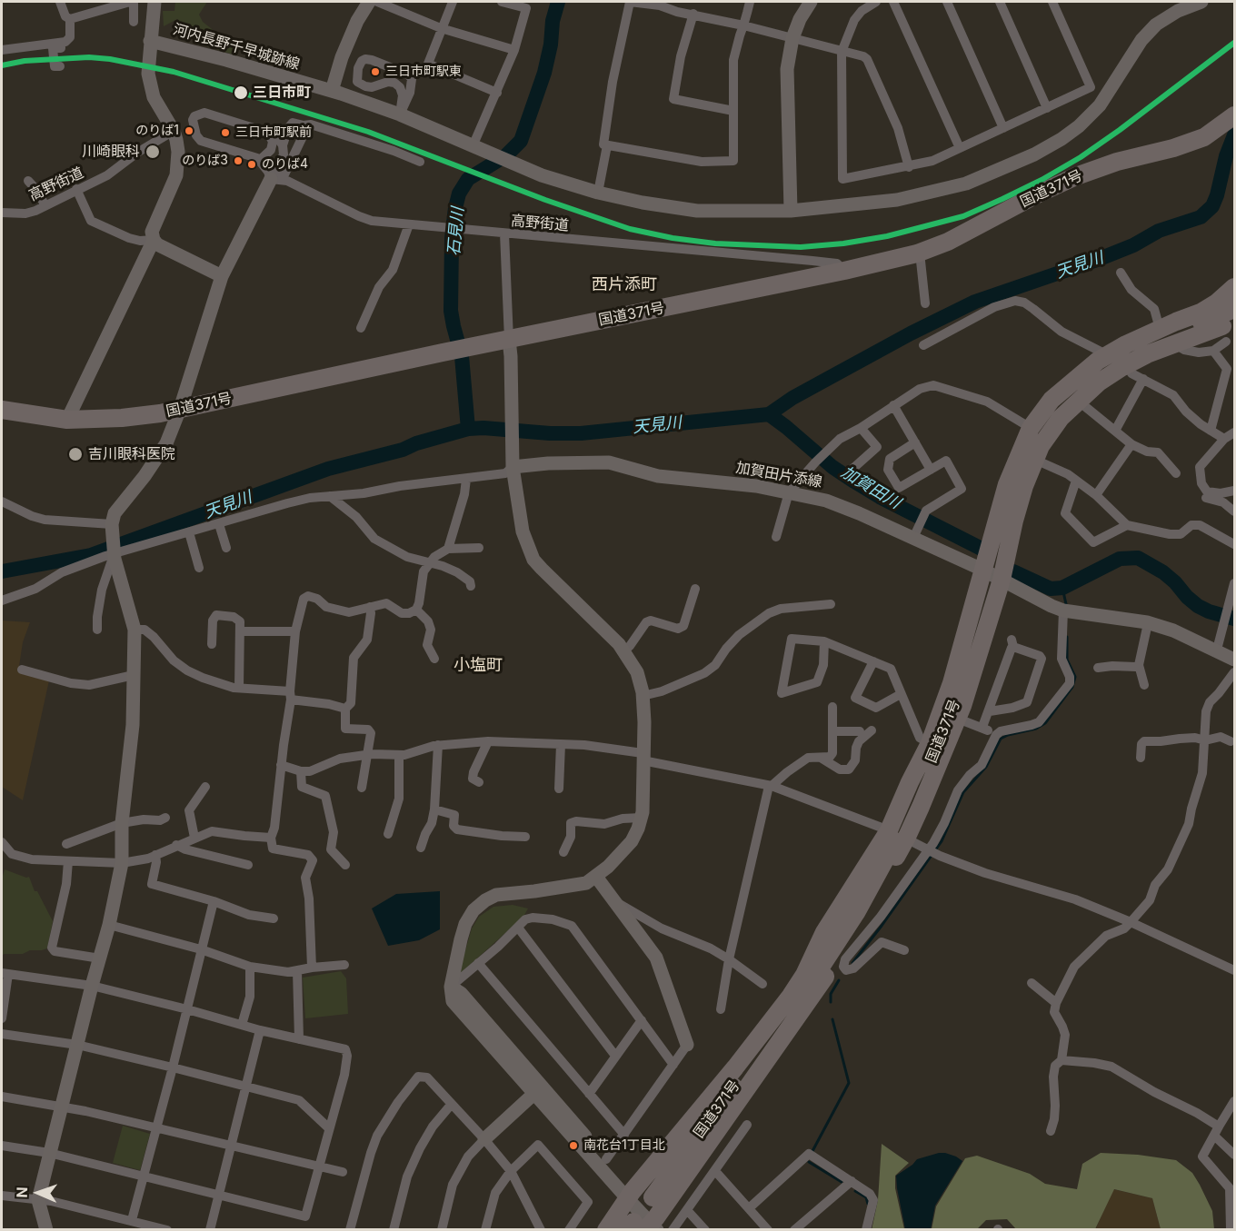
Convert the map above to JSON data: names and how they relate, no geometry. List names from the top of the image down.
{
  "streets": {
    "highway": ["国道371号"],
    "street": ["河内長野千早城跡線", "高野街道", "加賀田片添線"]
  },
  "crossings": [
    ["高野街道", "国道371号"]
  ],
  "districts": ["西片添町", "小塩町"],
  "water": ["石見川", "天見川", "加賀田川"],
  "places": [
    "三日市町駅東",
    "三日市町",
    "のりば1",
    "三日市町駅前",
    "川崎眼科",
    "のりば3",
    "のりば4",
    "吉川眼科医院",
    "南花台1丁目北"
  ],
  "north": "left"
}
